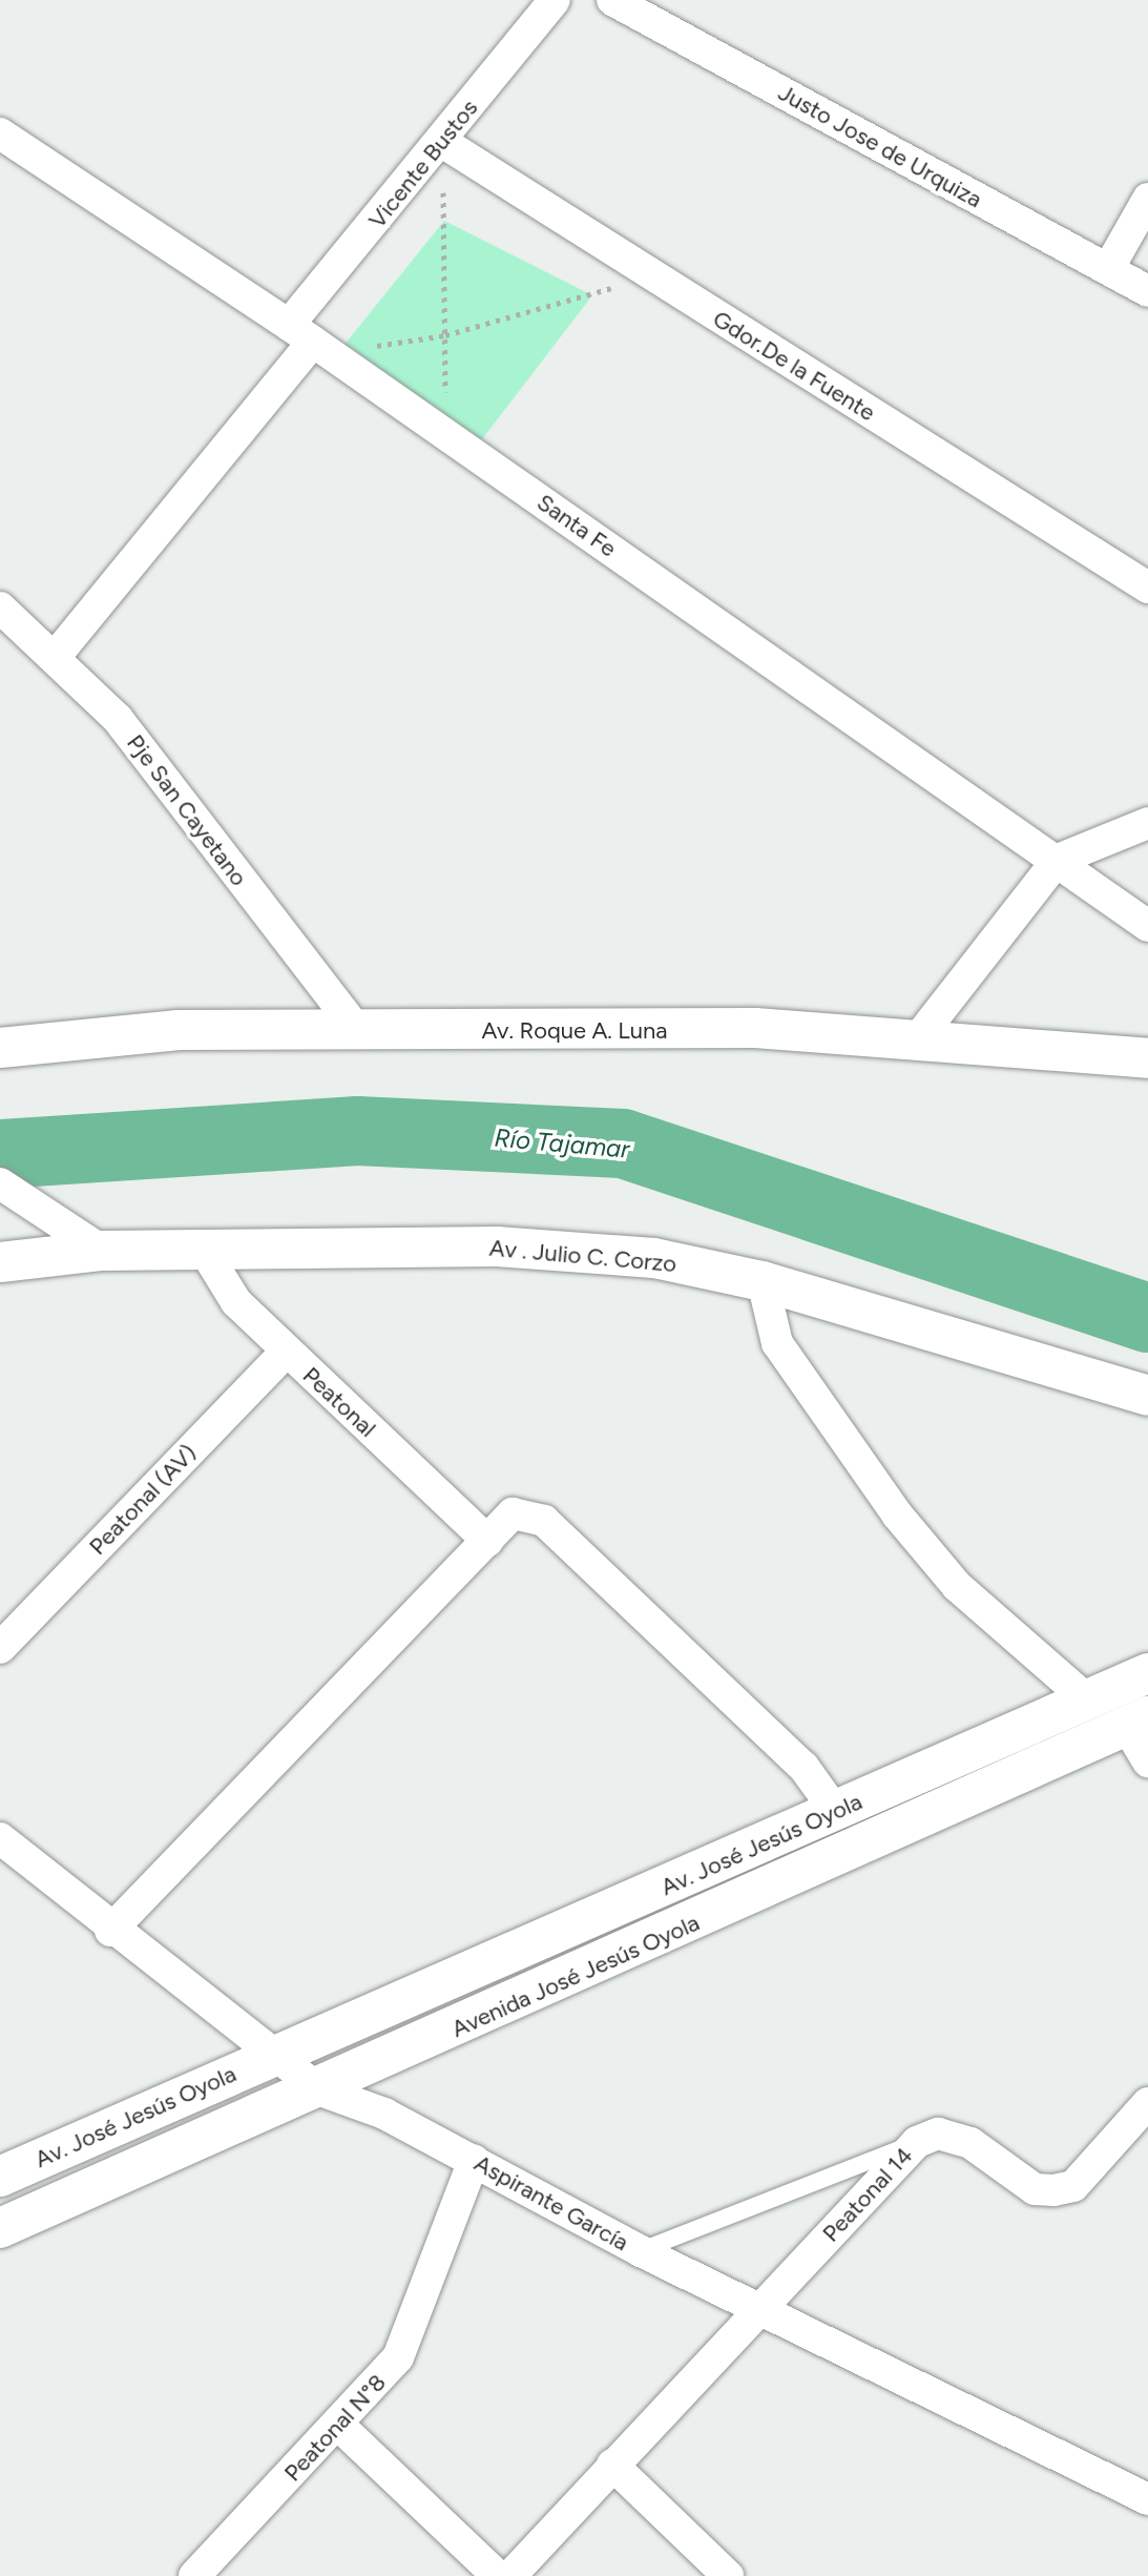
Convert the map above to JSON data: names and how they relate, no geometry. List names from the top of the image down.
{
  "streets": {
    "street": [
      "Justo Jose de Urquiza",
      "Vicente Bustos",
      "Gdor.De la Fuente",
      "Santa Fe",
      "Pje San Cayetano",
      "Av. Roque A. Luna",
      "Av . Julio C. Corzo",
      "Peatonal",
      "Peatonal (AV)",
      "Av. José Jesús Oyola",
      "Avenida José Jesús Oyola",
      "Peatonal 14",
      "Aspirante García",
      "Peatonal N°8"
    ]
  },
  "crossings": [
    ["Vicente Bustos", "Gdor.De la Fuente"],
    ["Vicente Bustos", "Santa Fe"],
    ["Vicente Bustos", "Pje San Cayetano"],
    ["Pje San Cayetano", "Av. Roque A. Luna"],
    ["Av . Julio C. Corzo", "Peatonal"],
    ["Peatonal", "Peatonal (AV)"],
    ["Av. José Jesús Oyola", "Aspirante García"],
    ["Avenida José Jesús Oyola", "Aspirante García"],
    ["Peatonal 14", "Aspirante García"],
    ["Aspirante García", "Peatonal N°8"]
  ],
  "water": ["Río Tajamar"]
}
